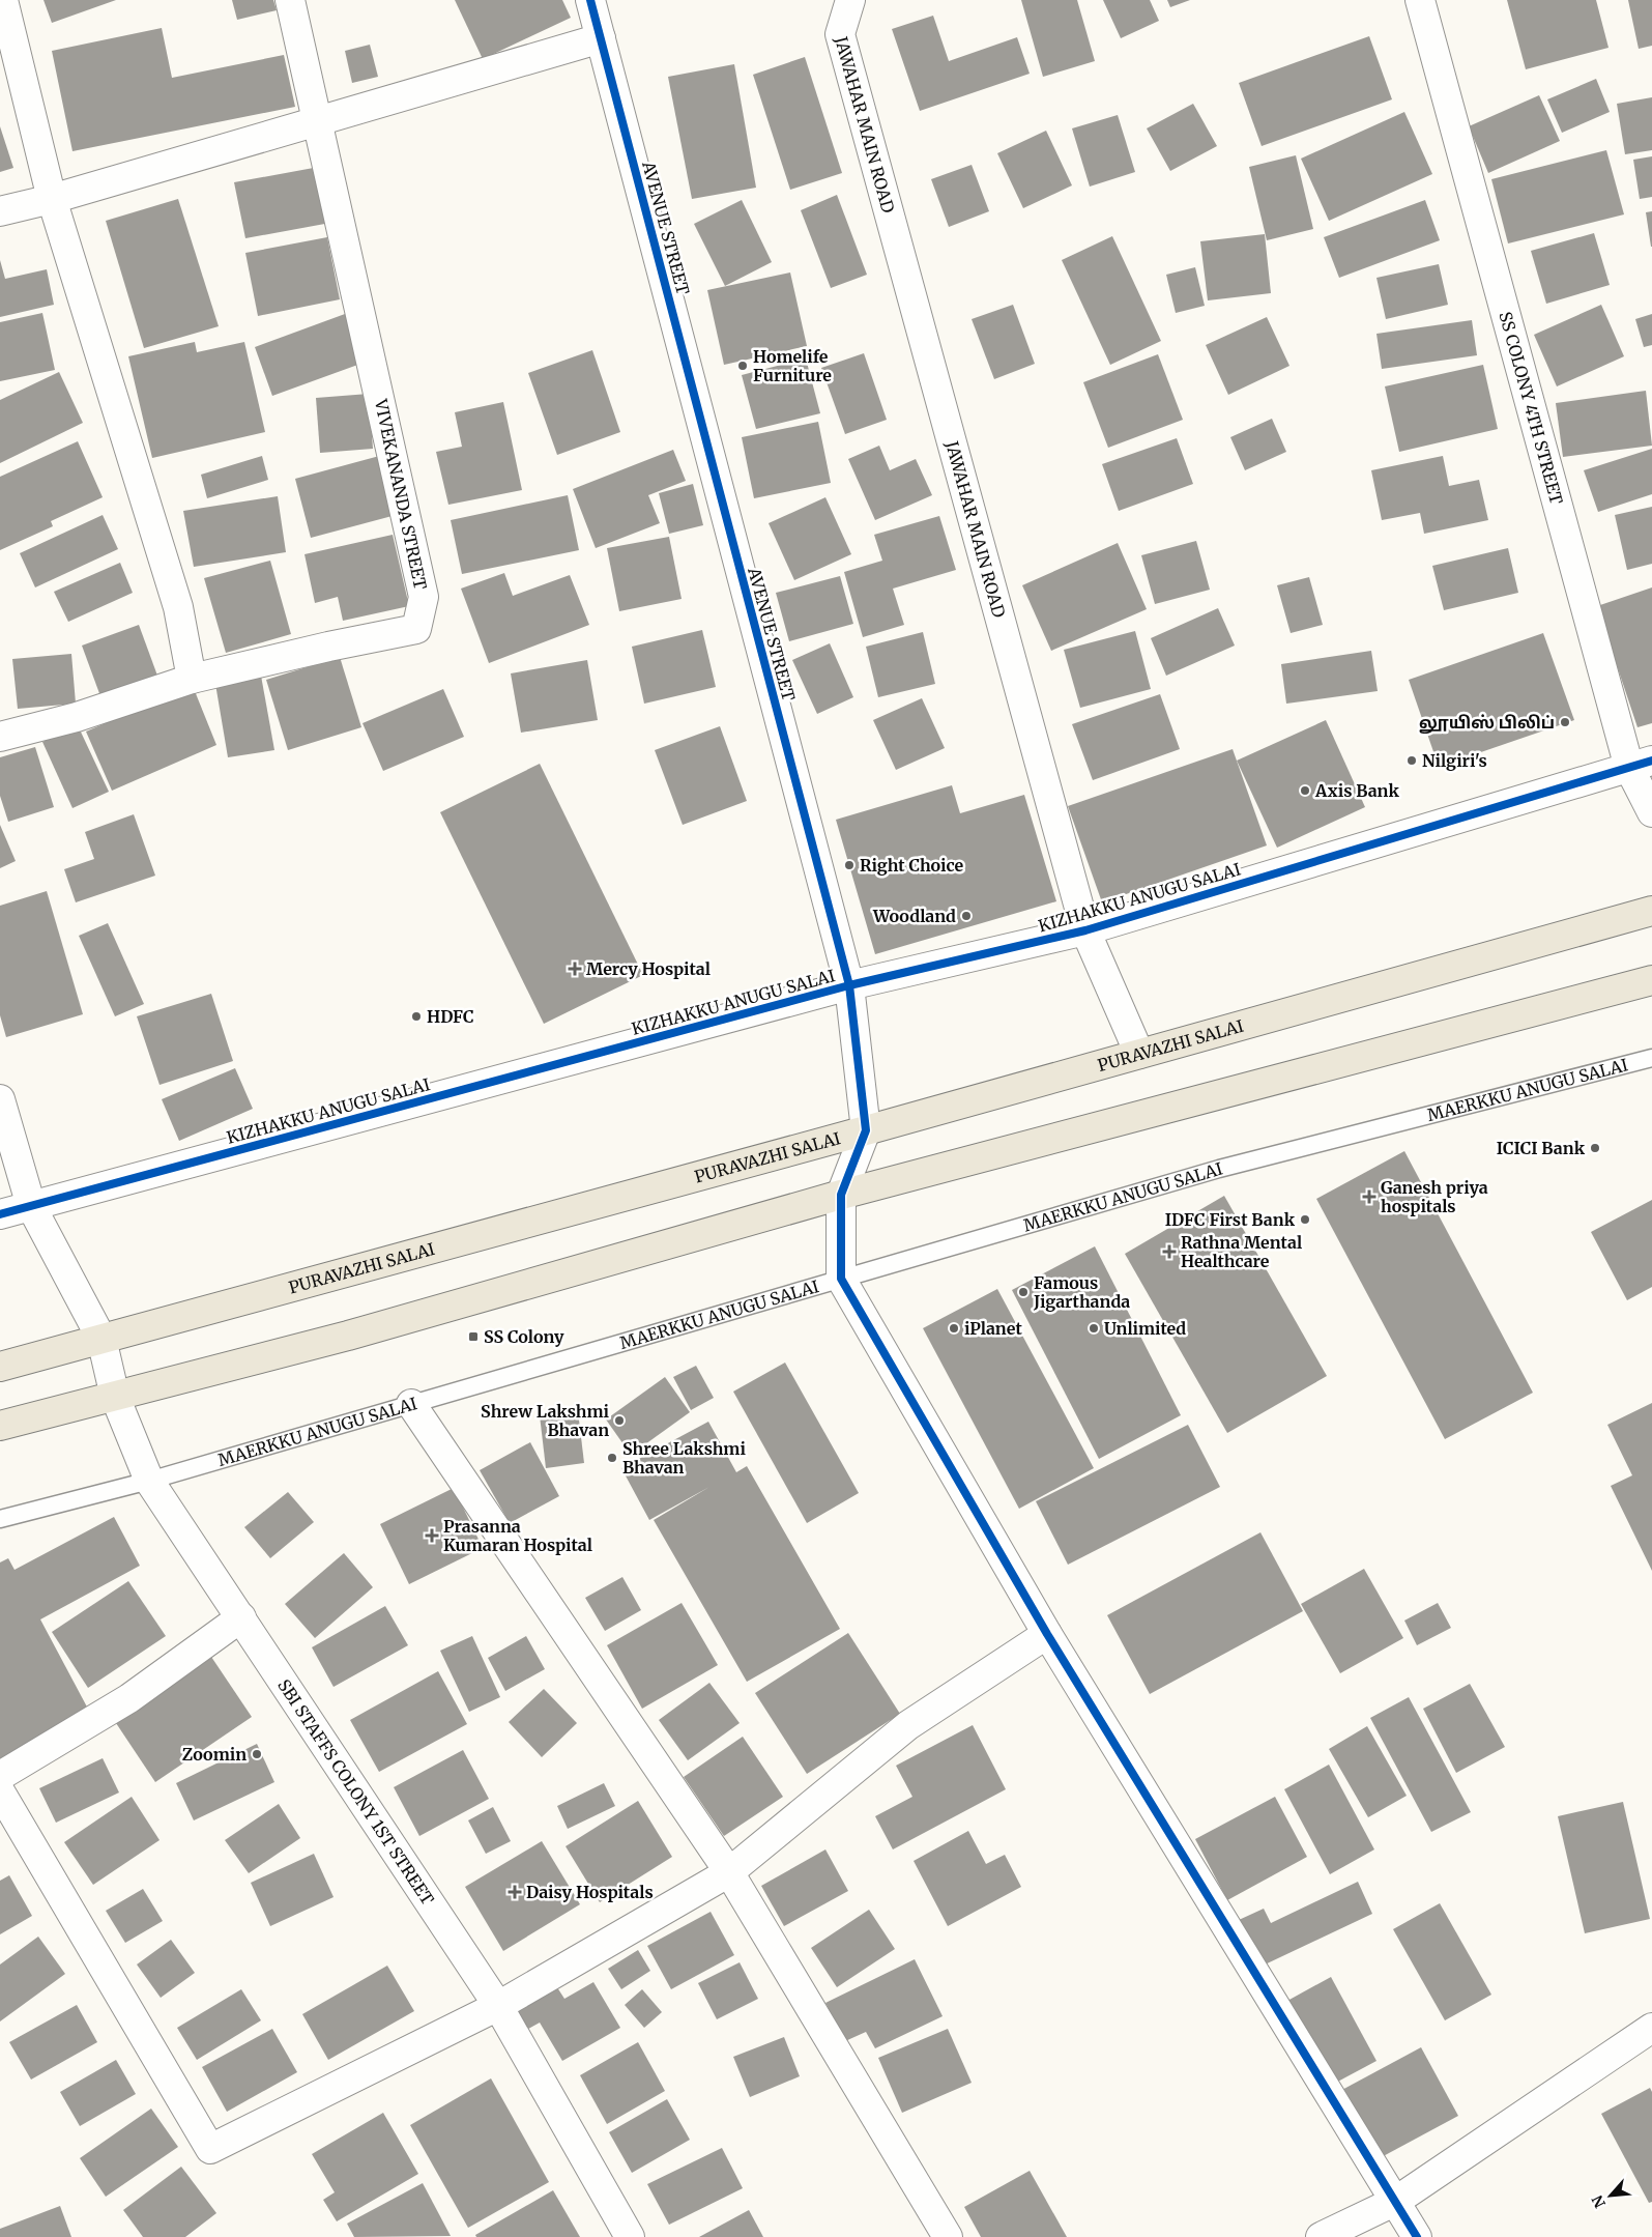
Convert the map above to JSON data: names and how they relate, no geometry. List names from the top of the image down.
{
  "streets": {
    "main road": ["PURAVAZHI SALAI"],
    "street": [
      "JAWAHAR MAIN ROAD",
      "AVENUE STREET",
      "SS COLONY 4TH STREET",
      "VIVEKANANDA STREET",
      "KIZHAKKU ANUGU SALAI",
      "SBI STAFFS COLONY 1ST STREET"
    ],
    "lane": ["MAERKKU ANUGU SALAI"]
  },
  "crossings": [
    ["JAWAHAR MAIN ROAD", "KIZHAKKU ANUGU SALAI"],
    ["JAWAHAR MAIN ROAD", "PURAVAZHI SALAI"],
    ["AVENUE STREET", "KIZHAKKU ANUGU SALAI"],
    ["AVENUE STREET", "PURAVAZHI SALAI"],
    ["AVENUE STREET", "MAERKKU ANUGU SALAI"],
    ["SS COLONY 4TH STREET", "KIZHAKKU ANUGU SALAI"],
    ["KIZHAKKU ANUGU SALAI", "SBI STAFFS COLONY 1ST STREET"],
    ["PURAVAZHI SALAI", "SBI STAFFS COLONY 1ST STREET"],
    ["MAERKKU ANUGU SALAI", "SBI STAFFS COLONY 1ST STREET"]
  ],
  "places": {
    "other": [
      "Homelife Furniture",
      "லூயிஸ் பிலிப்",
      "Nilgiri's",
      "Axis Bank",
      "Right Choice",
      "Woodland",
      "HDFC",
      "ICICI Bank",
      "IDFC First Bank",
      "Famous Jigarthanda",
      "iPlanet",
      "Unlimited",
      "Shrew Lakshmi Bhavan",
      "Shree Lakshmi Bhavan",
      "Zoomin"
    ],
    "health": [
      "Mercy Hospital",
      "Ganesh priya hospitals",
      "Rathna Mental Healthcare",
      "Prasanna Kumaran Hospital",
      "Daisy Hospitals"
    ],
    "transit": ["SS Colony"]
  },
  "north": "bottom left"
}
